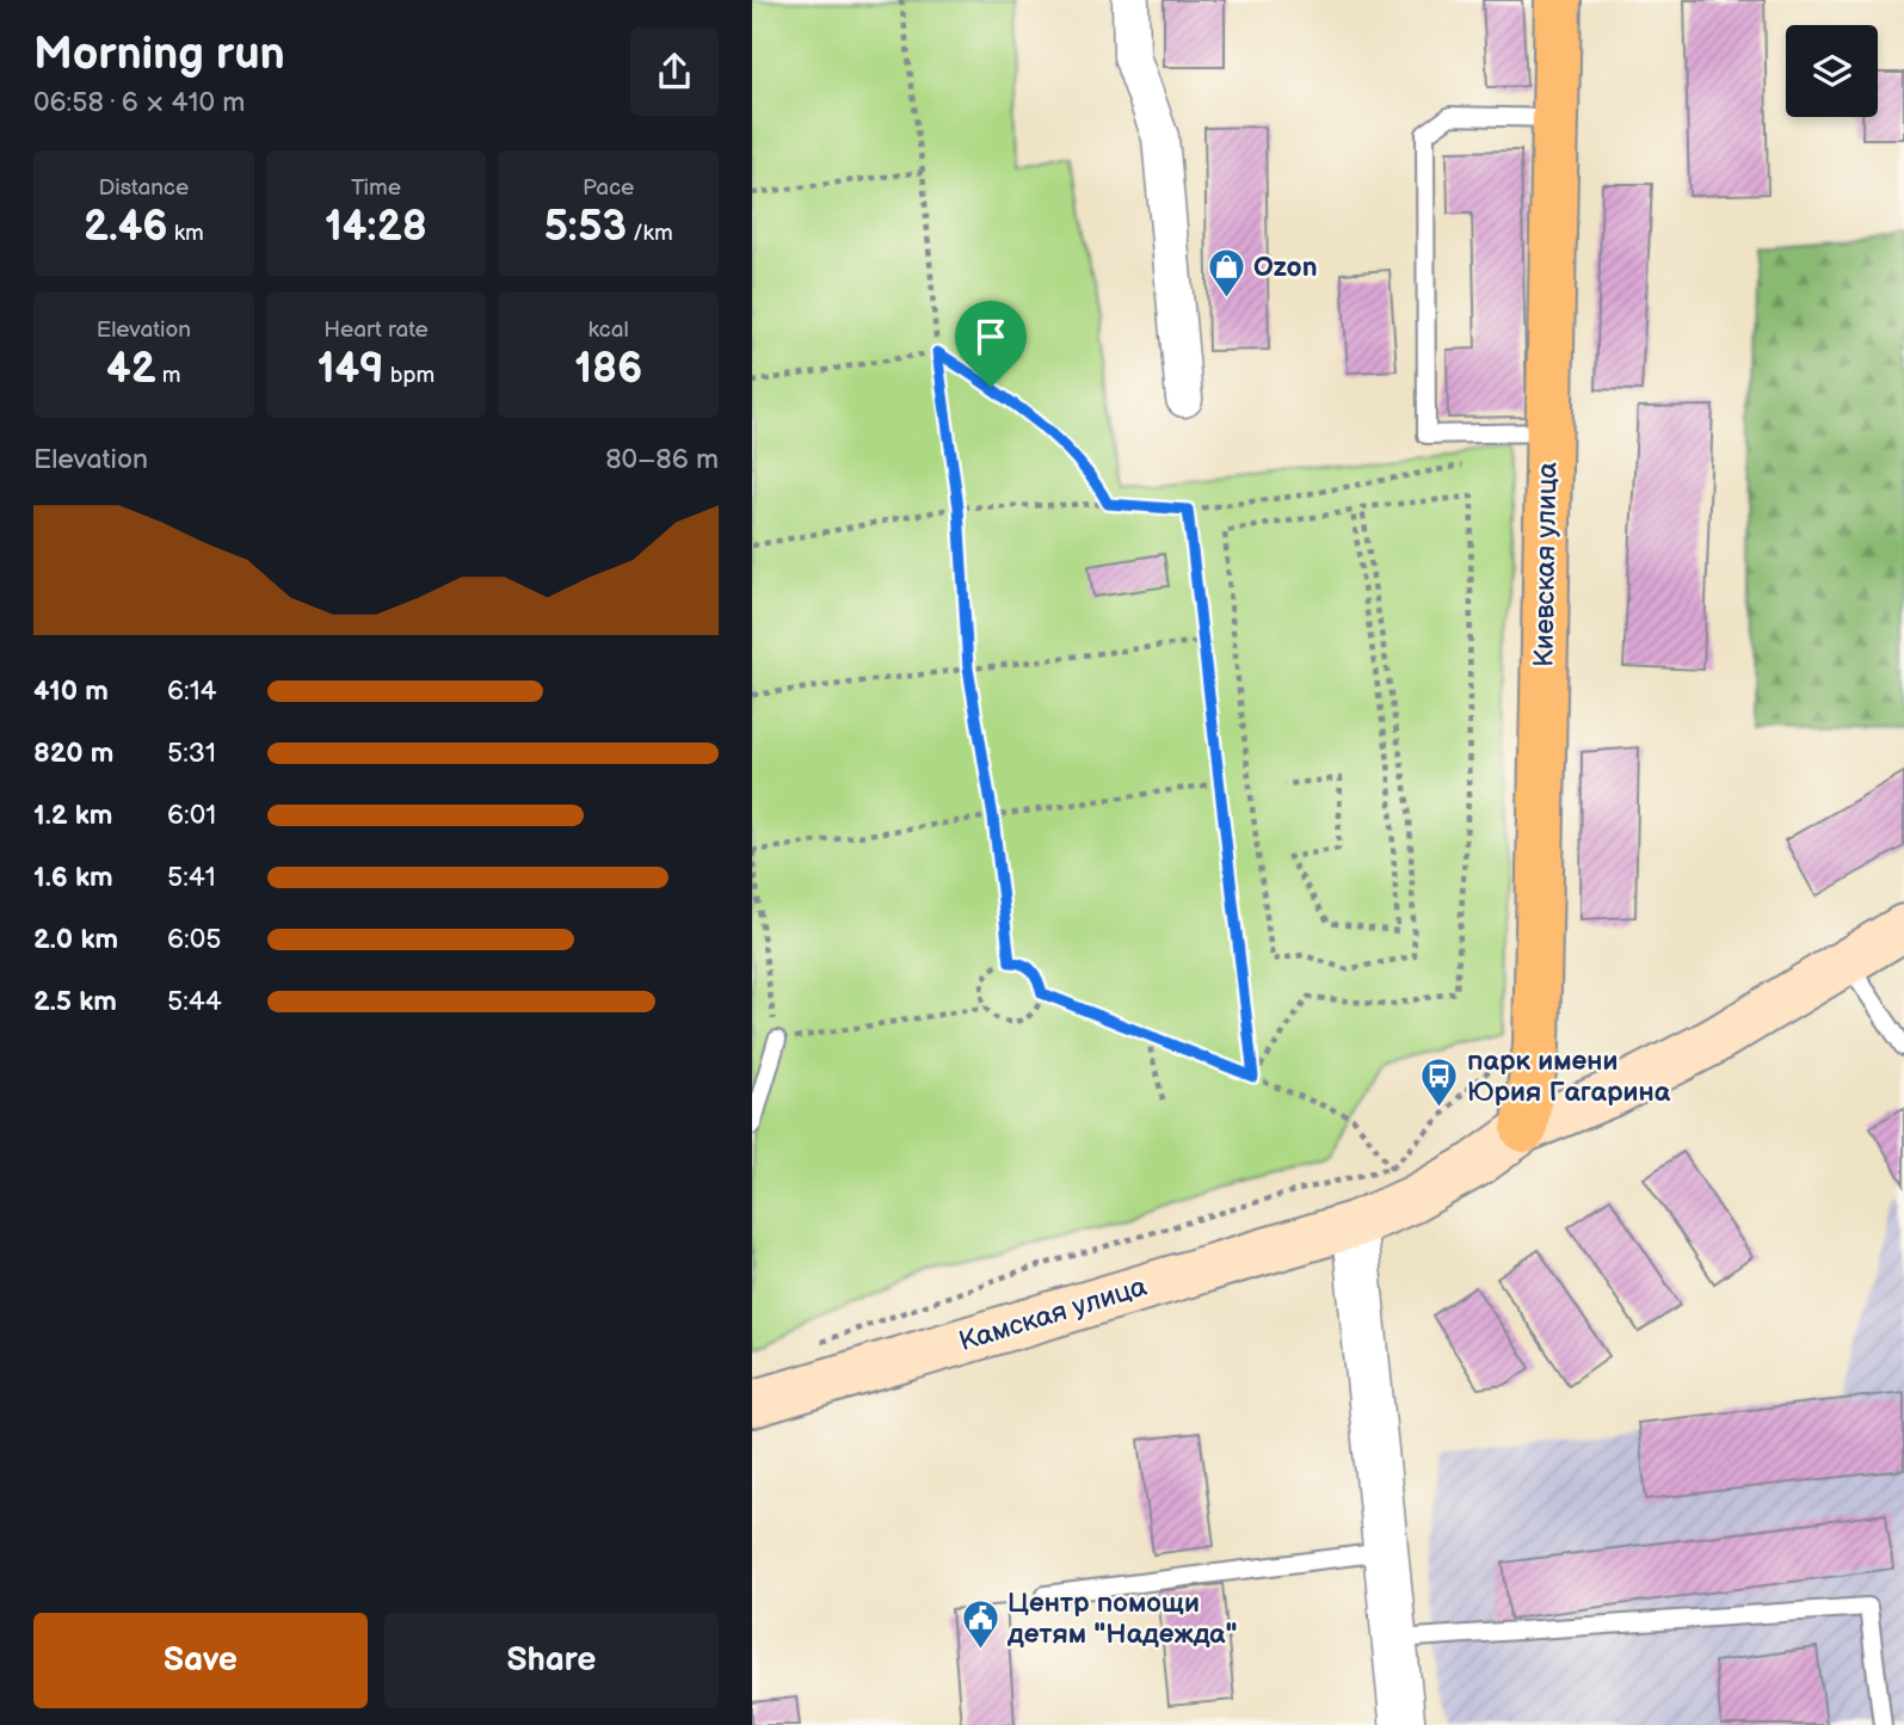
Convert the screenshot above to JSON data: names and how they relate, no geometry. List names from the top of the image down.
{
  "streets": {
    "main road": ["Киевская улица", "Камская улица"]
  },
  "crossings": [
    ["Киевская улица", "Камская улица"]
  ],
  "places": {
    "shop": ["Ozon"],
    "bus stop": ["парк имени Юрия Гагарина"],
    "public building": ["Центр помощи детям \"Надежда\""]
  },
  "page": {
    "heading": ["Morning run", "06:58 · 6 × 410 m"],
    "stats": [
      ["Distance", "2.46 km"],
      ["Time", "14:28"],
      ["Pace", "5:53 /km"],
      ["Elevation", "42 m"],
      ["Heart rate", "149 bpm"],
      ["kcal", "186"]
    ],
    "chart": ["Elevation", "80–86 m"],
    "list": [
      {
        "name": "410 m",
        "note": "6:14"
      },
      {
        "name": "820 m",
        "note": "5:31"
      },
      {
        "name": "1.2 km",
        "note": "6:01"
      },
      {
        "name": "1.6 km",
        "note": "5:41"
      },
      {
        "name": "2.0 km",
        "note": "6:05"
      },
      {
        "name": "2.5 km",
        "note": "5:44"
      }
    ],
    "buttons": ["Save", "Share"]
  }
}
